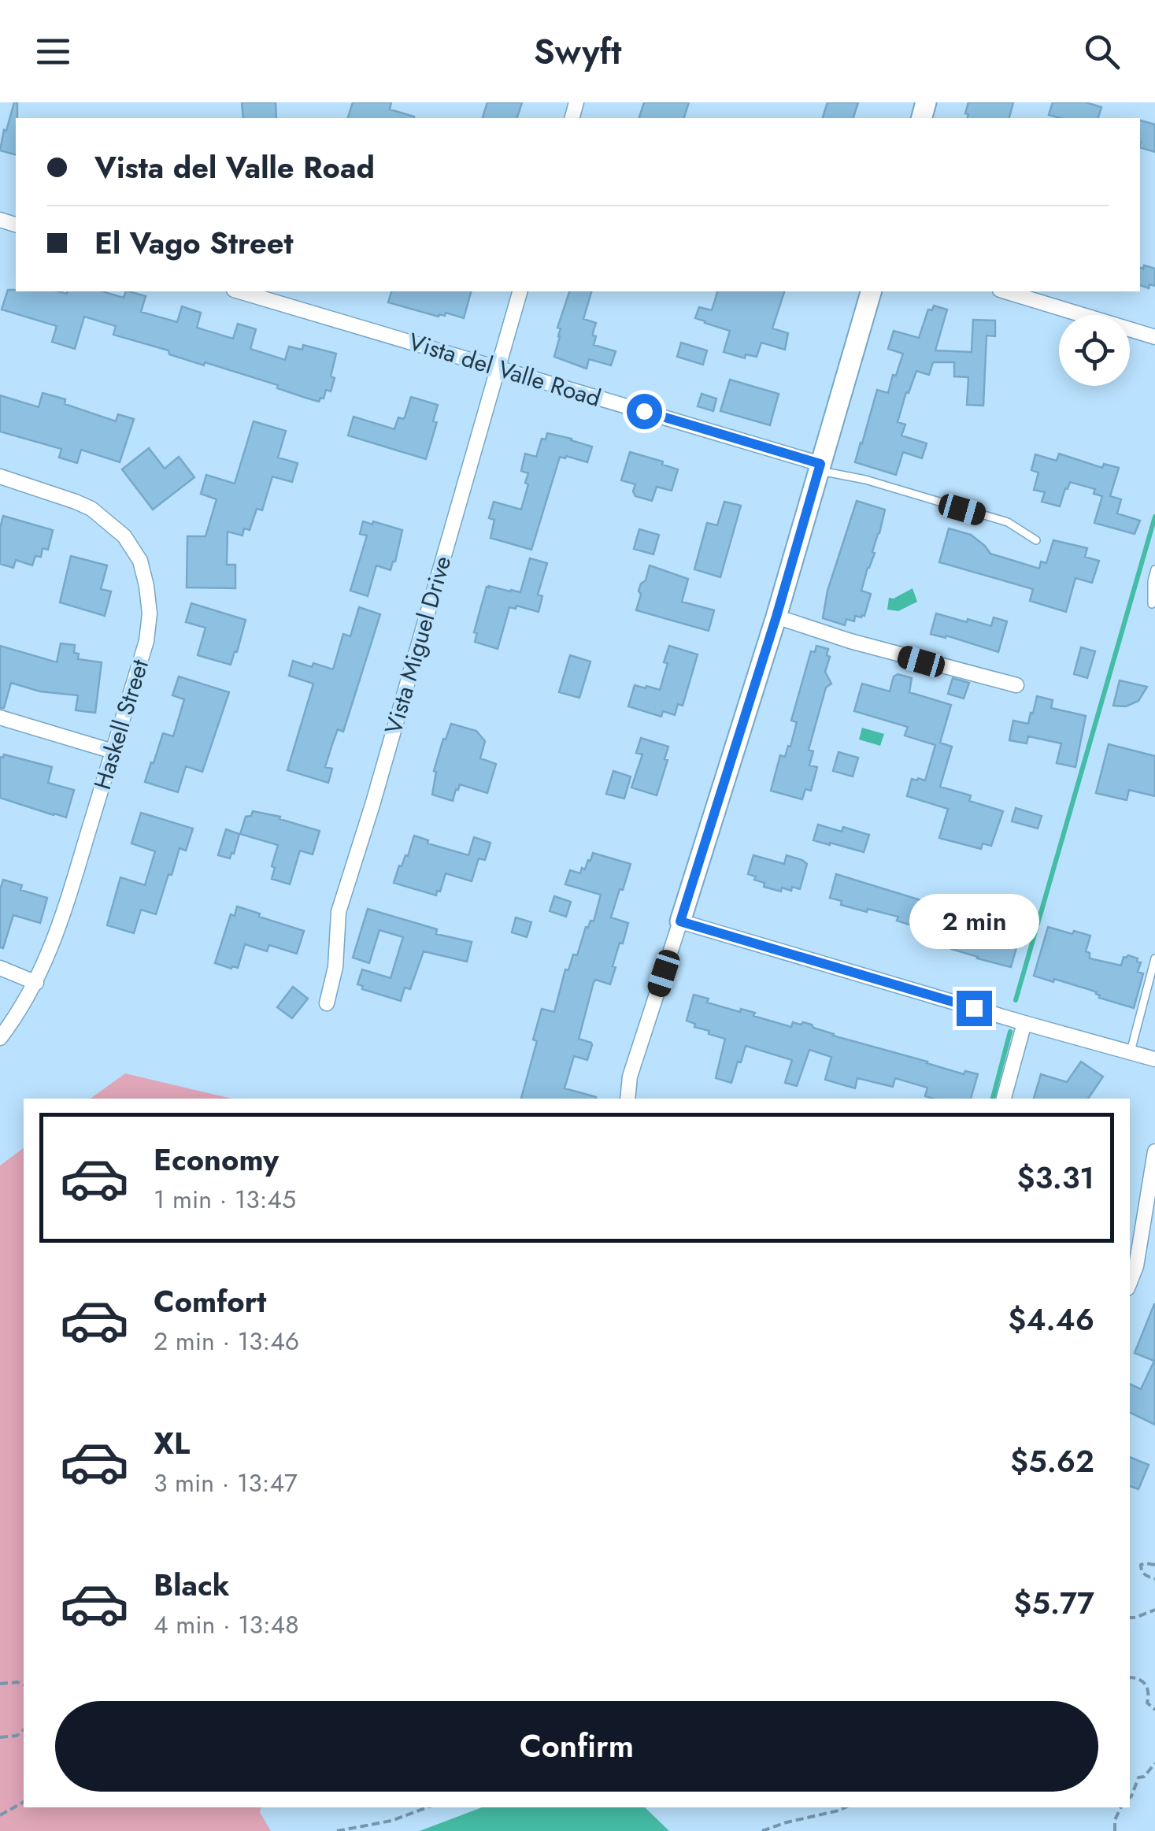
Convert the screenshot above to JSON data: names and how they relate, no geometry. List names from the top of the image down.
{
  "streets": {
    "street": ["Vista del Valle Road", "Vista Miguel Drive", "Haskell Street"]
  },
  "crossings": [
    ["Vista del Valle Road", "Vista Miguel Drive"]
  ],
  "page": {
    "header": "Swyft",
    "banner": ["Vista del Valle Road", "El Vago Street"],
    "bubble": "2 min",
    "list": [
      {
        "name": "Economy",
        "note": "1 min · 13:45",
        "value": "$3.31"
      },
      {
        "name": "Comfort",
        "note": "2 min · 13:46",
        "value": "$4.46"
      },
      {
        "name": "XL",
        "note": "3 min · 13:47",
        "value": "$5.62"
      },
      {
        "name": "Black",
        "note": "4 min · 13:48",
        "value": "$5.77"
      }
    ],
    "buttons": "Confirm"
  }
}
